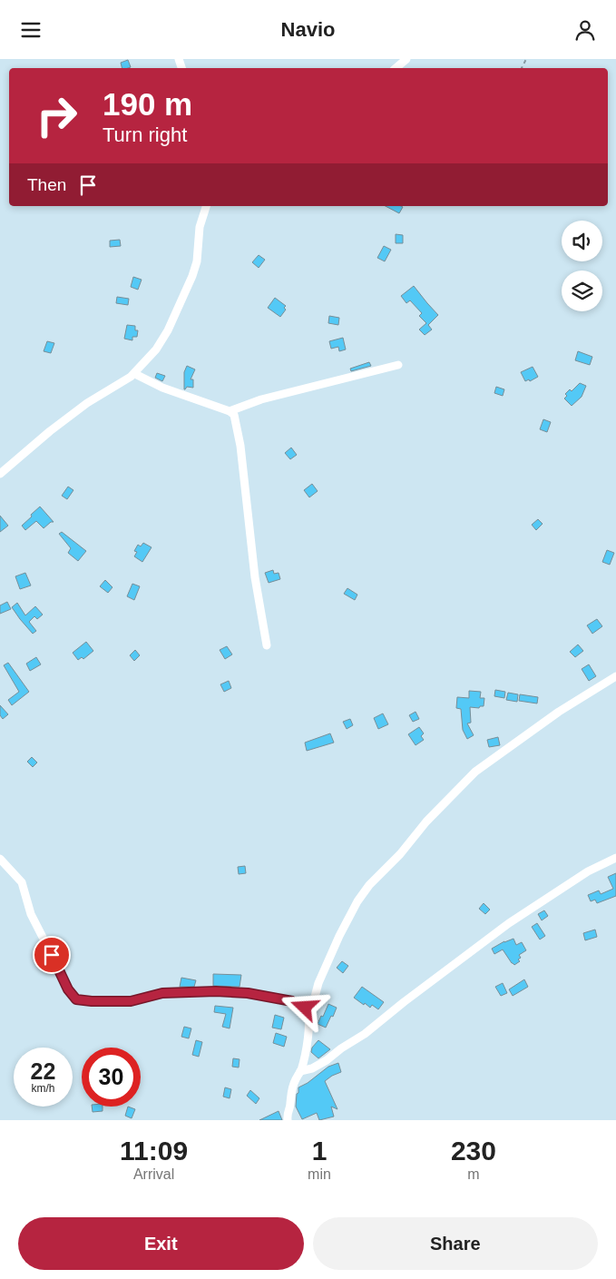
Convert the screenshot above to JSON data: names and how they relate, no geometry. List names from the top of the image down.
{
  "page": {
    "header": "Navio",
    "turn": ["190 m", "Turn right"],
    "then": "Then",
    "speed": "22 km/h",
    "limit": "30",
    "eta": [
      "11:09",
      "Arrival",
      "1",
      "min",
      "230",
      "m"
    ],
    "buttons": ["Exit", "Share"]
  }
}
